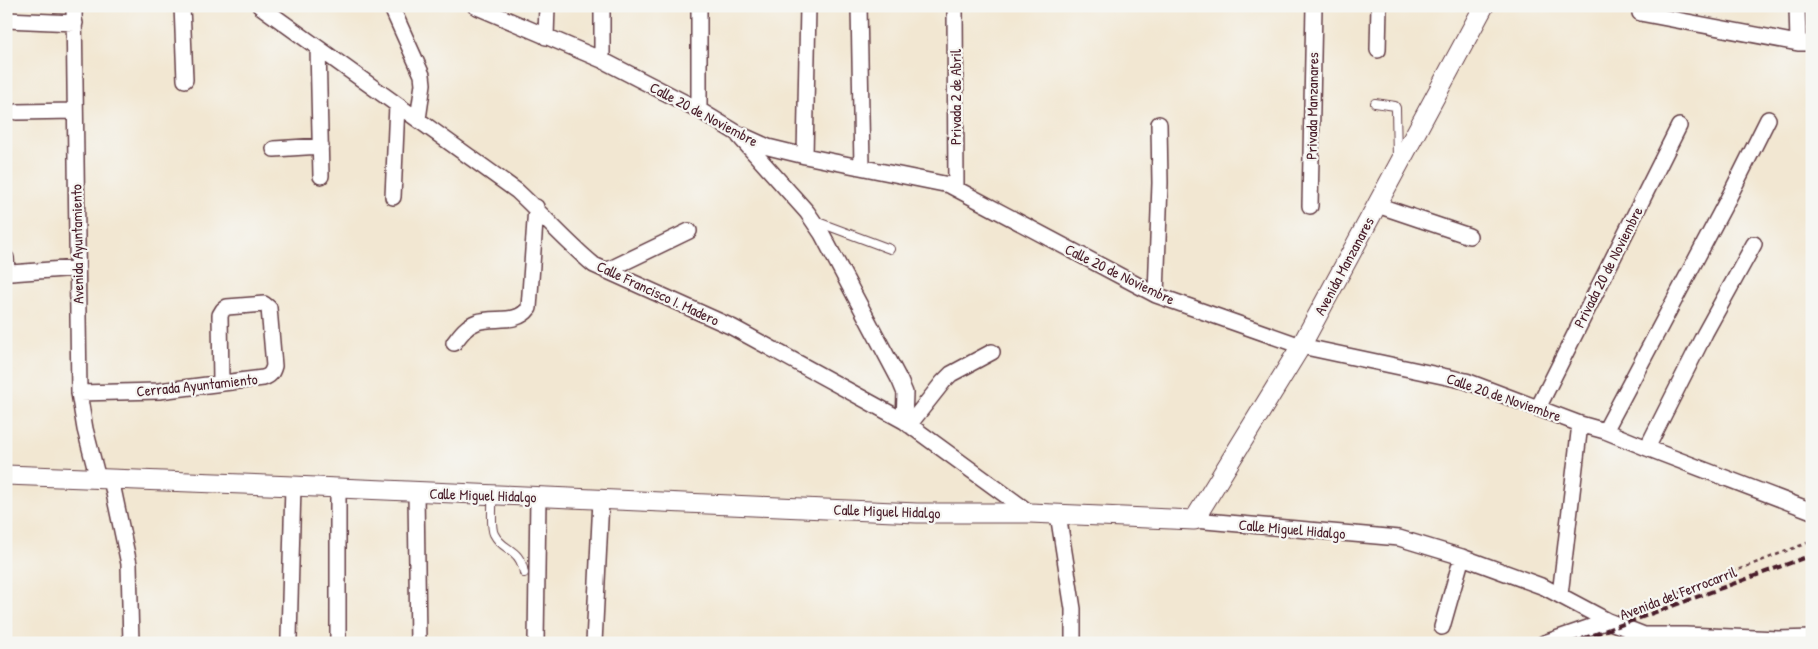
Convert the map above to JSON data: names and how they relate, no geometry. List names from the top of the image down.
{
  "streets": {
    "street": [
      "Privada 2 de Abril",
      "Privada Manzanares",
      "Calle 20 de Noviembre",
      "Avenida Ayuntamiento",
      "Avenida Manzanares",
      "Privada 20 de Noviembre",
      "Calle Francisco I. Madero",
      "Cerrada Ayuntamiento",
      "Calle Miguel Hidalgo",
      "Avenida del Ferrocarril"
    ]
  },
  "crossings": [
    ["Privada 2 de Abril", "Calle 20 de Noviembre"],
    ["Calle 20 de Noviembre", "Avenida Manzanares"],
    ["Calle 20 de Noviembre", "Privada 20 de Noviembre"],
    ["Avenida Ayuntamiento", "Cerrada Ayuntamiento"],
    ["Avenida Ayuntamiento", "Calle Miguel Hidalgo"],
    ["Avenida Manzanares", "Calle Miguel Hidalgo"],
    ["Calle Francisco I. Madero", "Calle Miguel Hidalgo"],
    ["Calle Miguel Hidalgo", "Avenida del Ferrocarril"]
  ]
}
